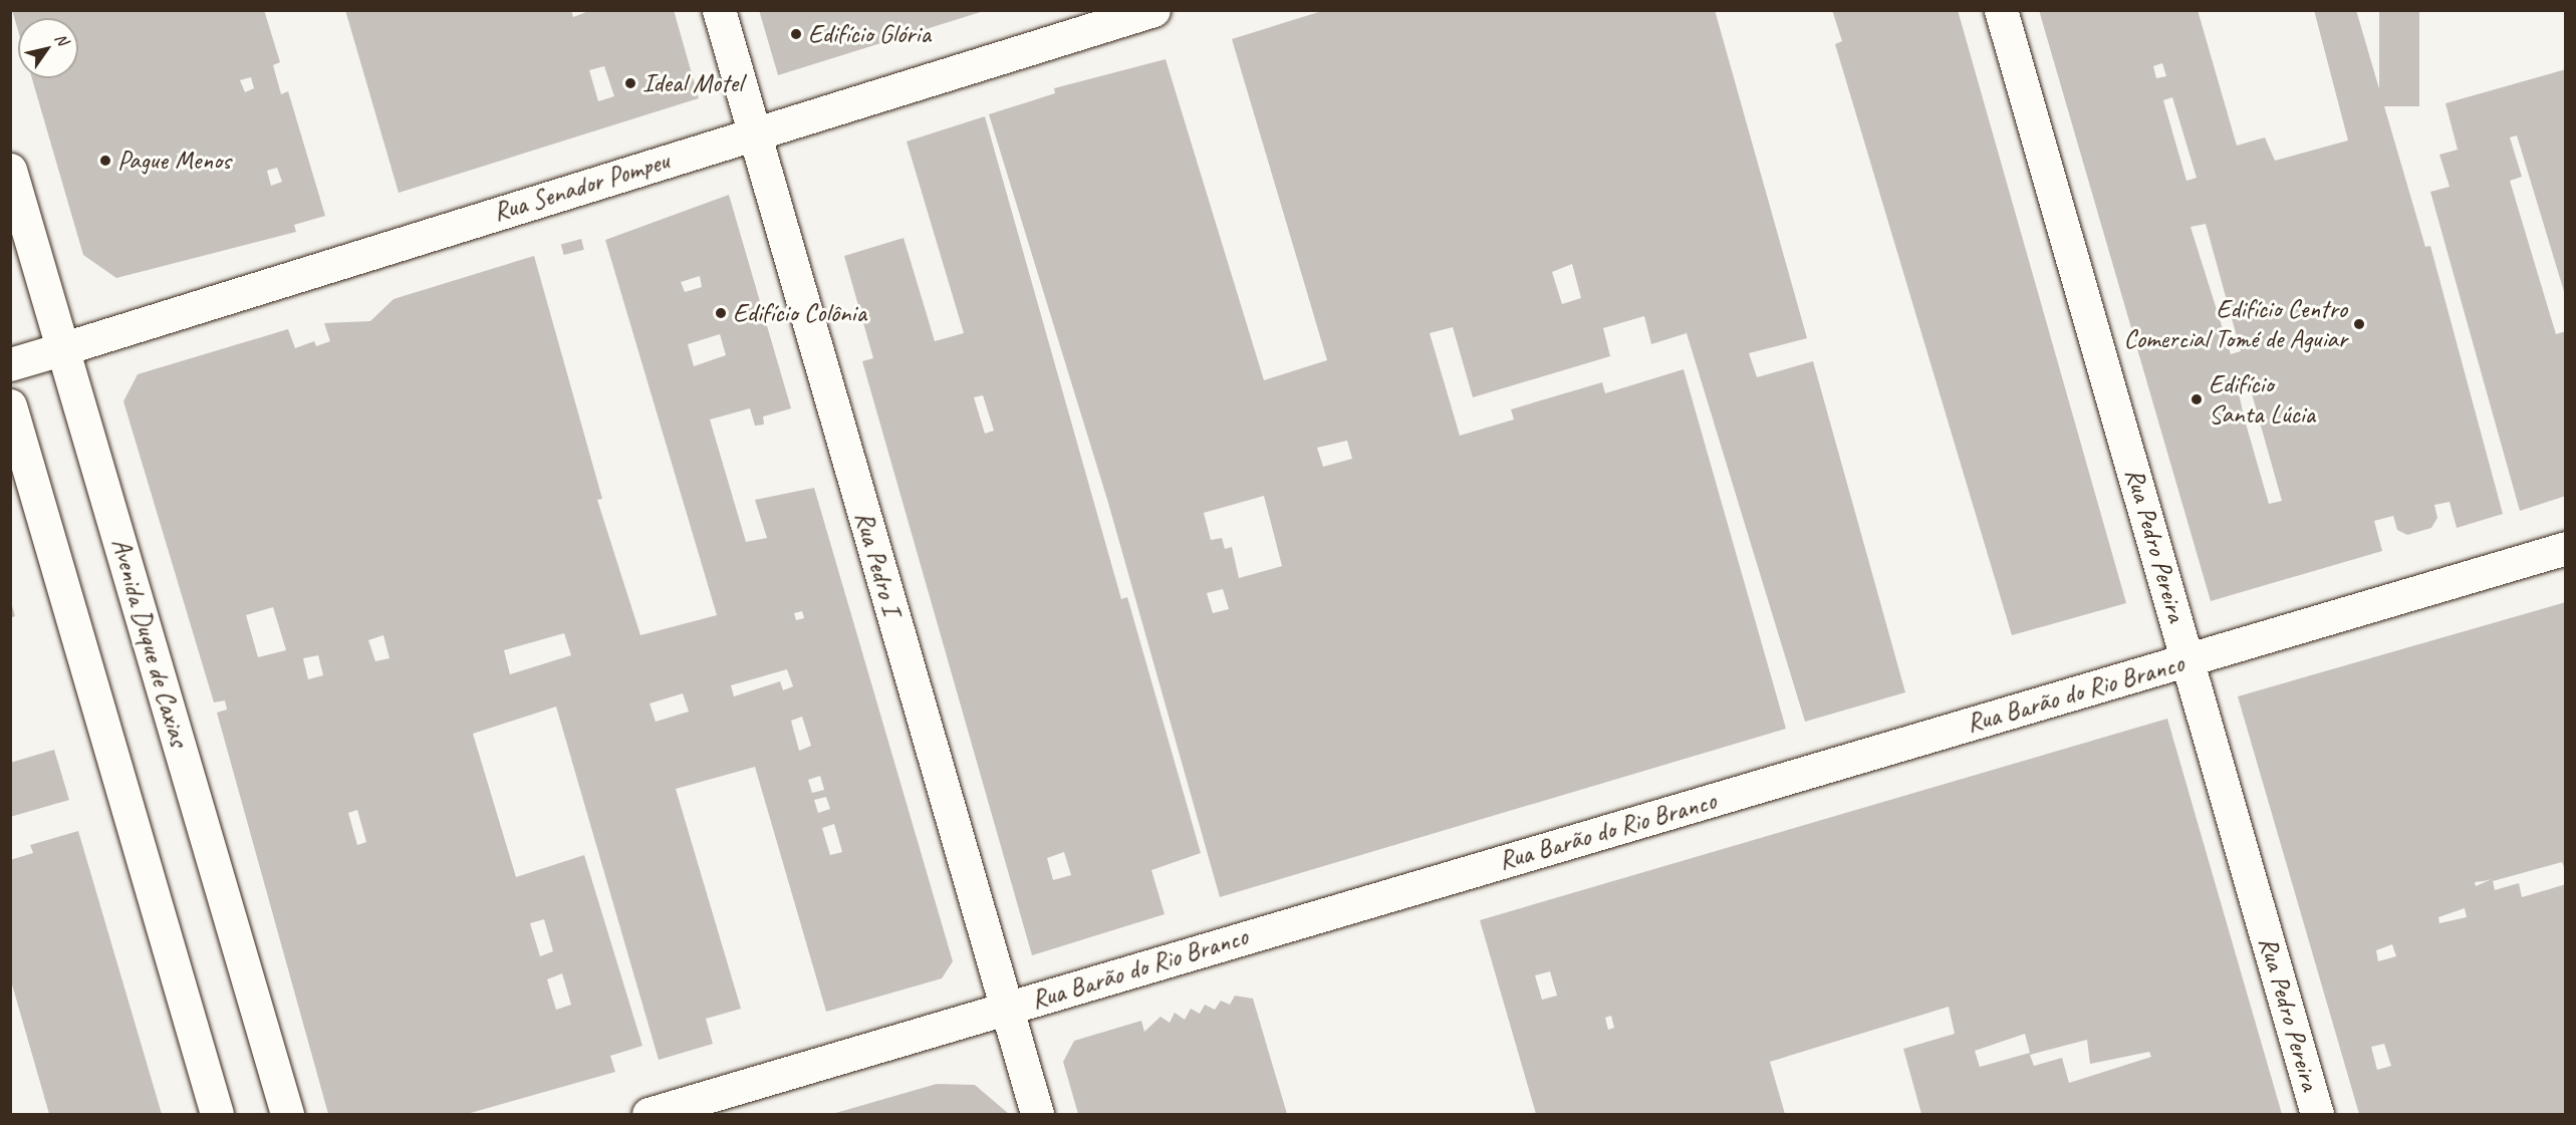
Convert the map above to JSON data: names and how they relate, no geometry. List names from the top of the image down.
{
  "streets": {
    "street": [
      "Rua Senador Pompeu",
      "Rua Pedro Pereira",
      "Rua Pedro I",
      "Avenida Duque de Caxias",
      "Rua Barão do Rio Branco"
    ]
  },
  "crossings": [
    ["Rua Senador Pompeu", "Rua Pedro I"],
    ["Rua Senador Pompeu", "Avenida Duque de Caxias"],
    ["Rua Pedro Pereira", "Rua Barão do Rio Branco"],
    ["Rua Pedro I", "Rua Barão do Rio Branco"]
  ],
  "places": [
    "Edifício Glória",
    "Ideal Motel",
    "Pague Menos",
    "Edifício Colônia",
    "Edifício Centro Comercial Tomé de Aguiar",
    "Edifício Santa Lúcia"
  ],
  "north": "top right"
}
